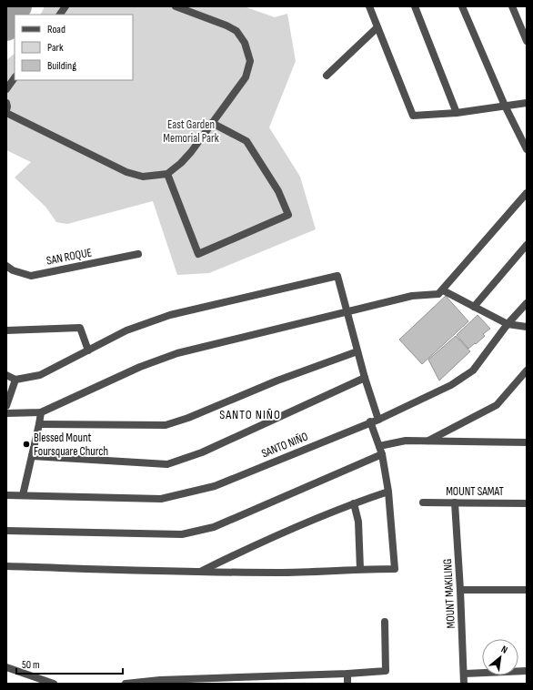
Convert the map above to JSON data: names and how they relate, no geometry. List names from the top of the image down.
{
  "streets": {
    "street": [
      "SAN ROQUE",
      "SANTO NIÑO",
      "MOUNT SAMAT",
      "MOUNT MAKILING"
    ]
  },
  "crossings": [
    ["MOUNT SAMAT", "MOUNT MAKILING"]
  ],
  "districts": ["SANTO NIÑO"],
  "parks": ["East Garden Memorial Park"],
  "places": ["Blessed Mount Foursquare Church"],
  "legend": ["Road", "Park", "Building"],
  "scale_bar": "50 m",
  "north": "top right"
}
